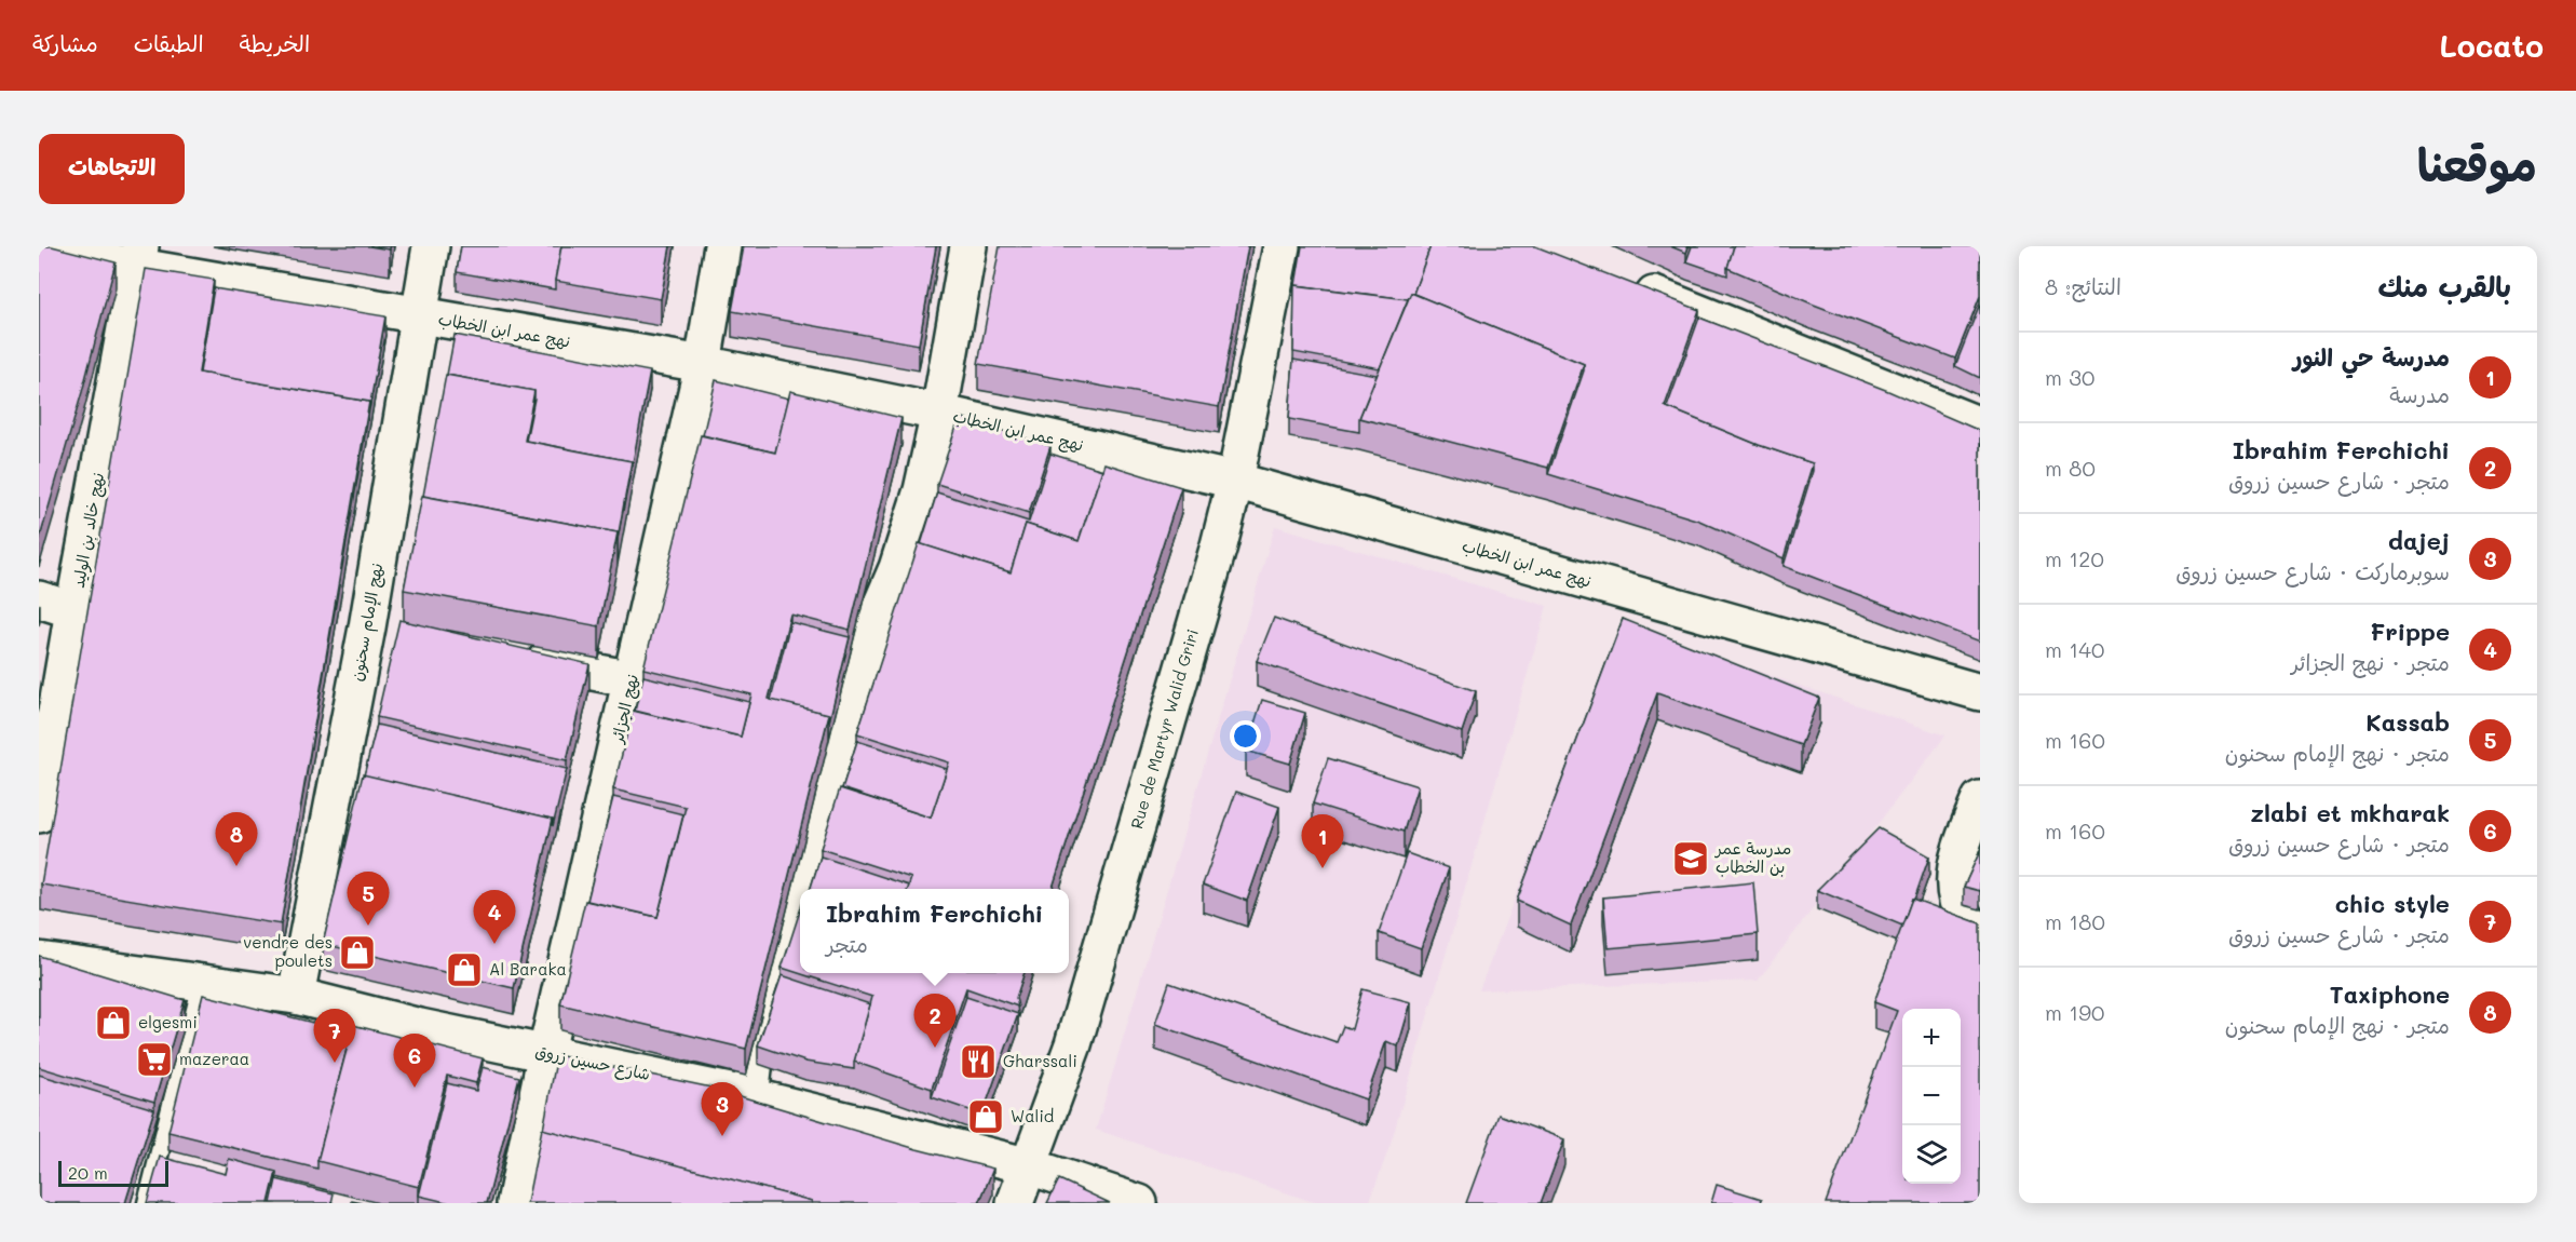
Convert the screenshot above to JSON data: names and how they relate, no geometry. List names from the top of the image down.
{
  "streets": {
    "street": [
      "نهج عمر ابن الخطاب",
      "نهج خالد بن الوليد",
      "نهج الإمام سحنون",
      "نهج الجزائر",
      "Rue de Martyr Walid Griri",
      "شارع حسين زروق"
    ]
  },
  "crossings": [
    ["نهج عمر ابن الخطاب", "نهج خالد بن الوليد"],
    ["نهج عمر ابن الخطاب", "نهج الإمام سحنون"],
    ["نهج عمر ابن الخطاب", "نهج الجزائر"],
    ["نهج عمر ابن الخطاب", "Rue de Martyr Walid Griri"],
    ["نهج الإمام سحنون", "شارع حسين زروق"],
    ["نهج الجزائر", "شارع حسين زروق"],
    ["Rue de Martyr Walid Griri", "شارع حسين زروق"]
  ],
  "places": {
    "school or university": ["مدرسة عمر بن الخطاب"],
    "shop": [
      "vendre des poulets",
      "Al Baraka",
      "elgesmi",
      "Walid"
    ],
    "supermarket": ["mazeraa"],
    "restaurant": ["Gharssali"]
  },
  "scale_bar": "20 m",
  "page": {
    "header": "Locato",
    "nav": ["الخريطة", "الطبقات", "مشاركة"],
    "title": "موقعنا",
    "buttons": "الاتجاهات",
    "heading": ["بالقرب منك", "النتائج: 8"],
    "list": [
      {
        "mark": "1",
        "name": "مدرسة حي النور",
        "note": "مدرسة",
        "value": "30 m"
      },
      {
        "mark": "2",
        "name": "Ibrahim Ferchichi",
        "note": "متجر · شارع حسين زروق",
        "value": "80 m"
      },
      {
        "mark": "3",
        "name": "dajej",
        "note": "سوبرماركت · شارع حسين زروق",
        "value": "120 m"
      },
      {
        "mark": "4",
        "name": "Frippe",
        "note": "متجر · نهج الجزائر",
        "value": "140 m"
      },
      {
        "mark": "5",
        "name": "Kassab",
        "note": "متجر · نهج الإمام سحنون",
        "value": "160 m"
      },
      {
        "mark": "6",
        "name": "zlabi et mkharak",
        "note": "متجر · شارع حسين زروق",
        "value": "160 m"
      },
      {
        "mark": "7",
        "name": "chic style",
        "note": "متجر · شارع حسين زروق",
        "value": "180 m"
      },
      {
        "mark": "8",
        "name": "Taxiphone",
        "note": "متجر · نهج الإمام سحنون",
        "value": "190 m"
      }
    ],
    "pins": [
      "8",
      "1",
      "5",
      "4",
      "2",
      "7",
      "6",
      "3"
    ],
    "popup": ["Ibrahim Ferchichi", "متجر"],
    "map_buttons": ["+", "−"],
    "scale": "20 m"
  }
}
